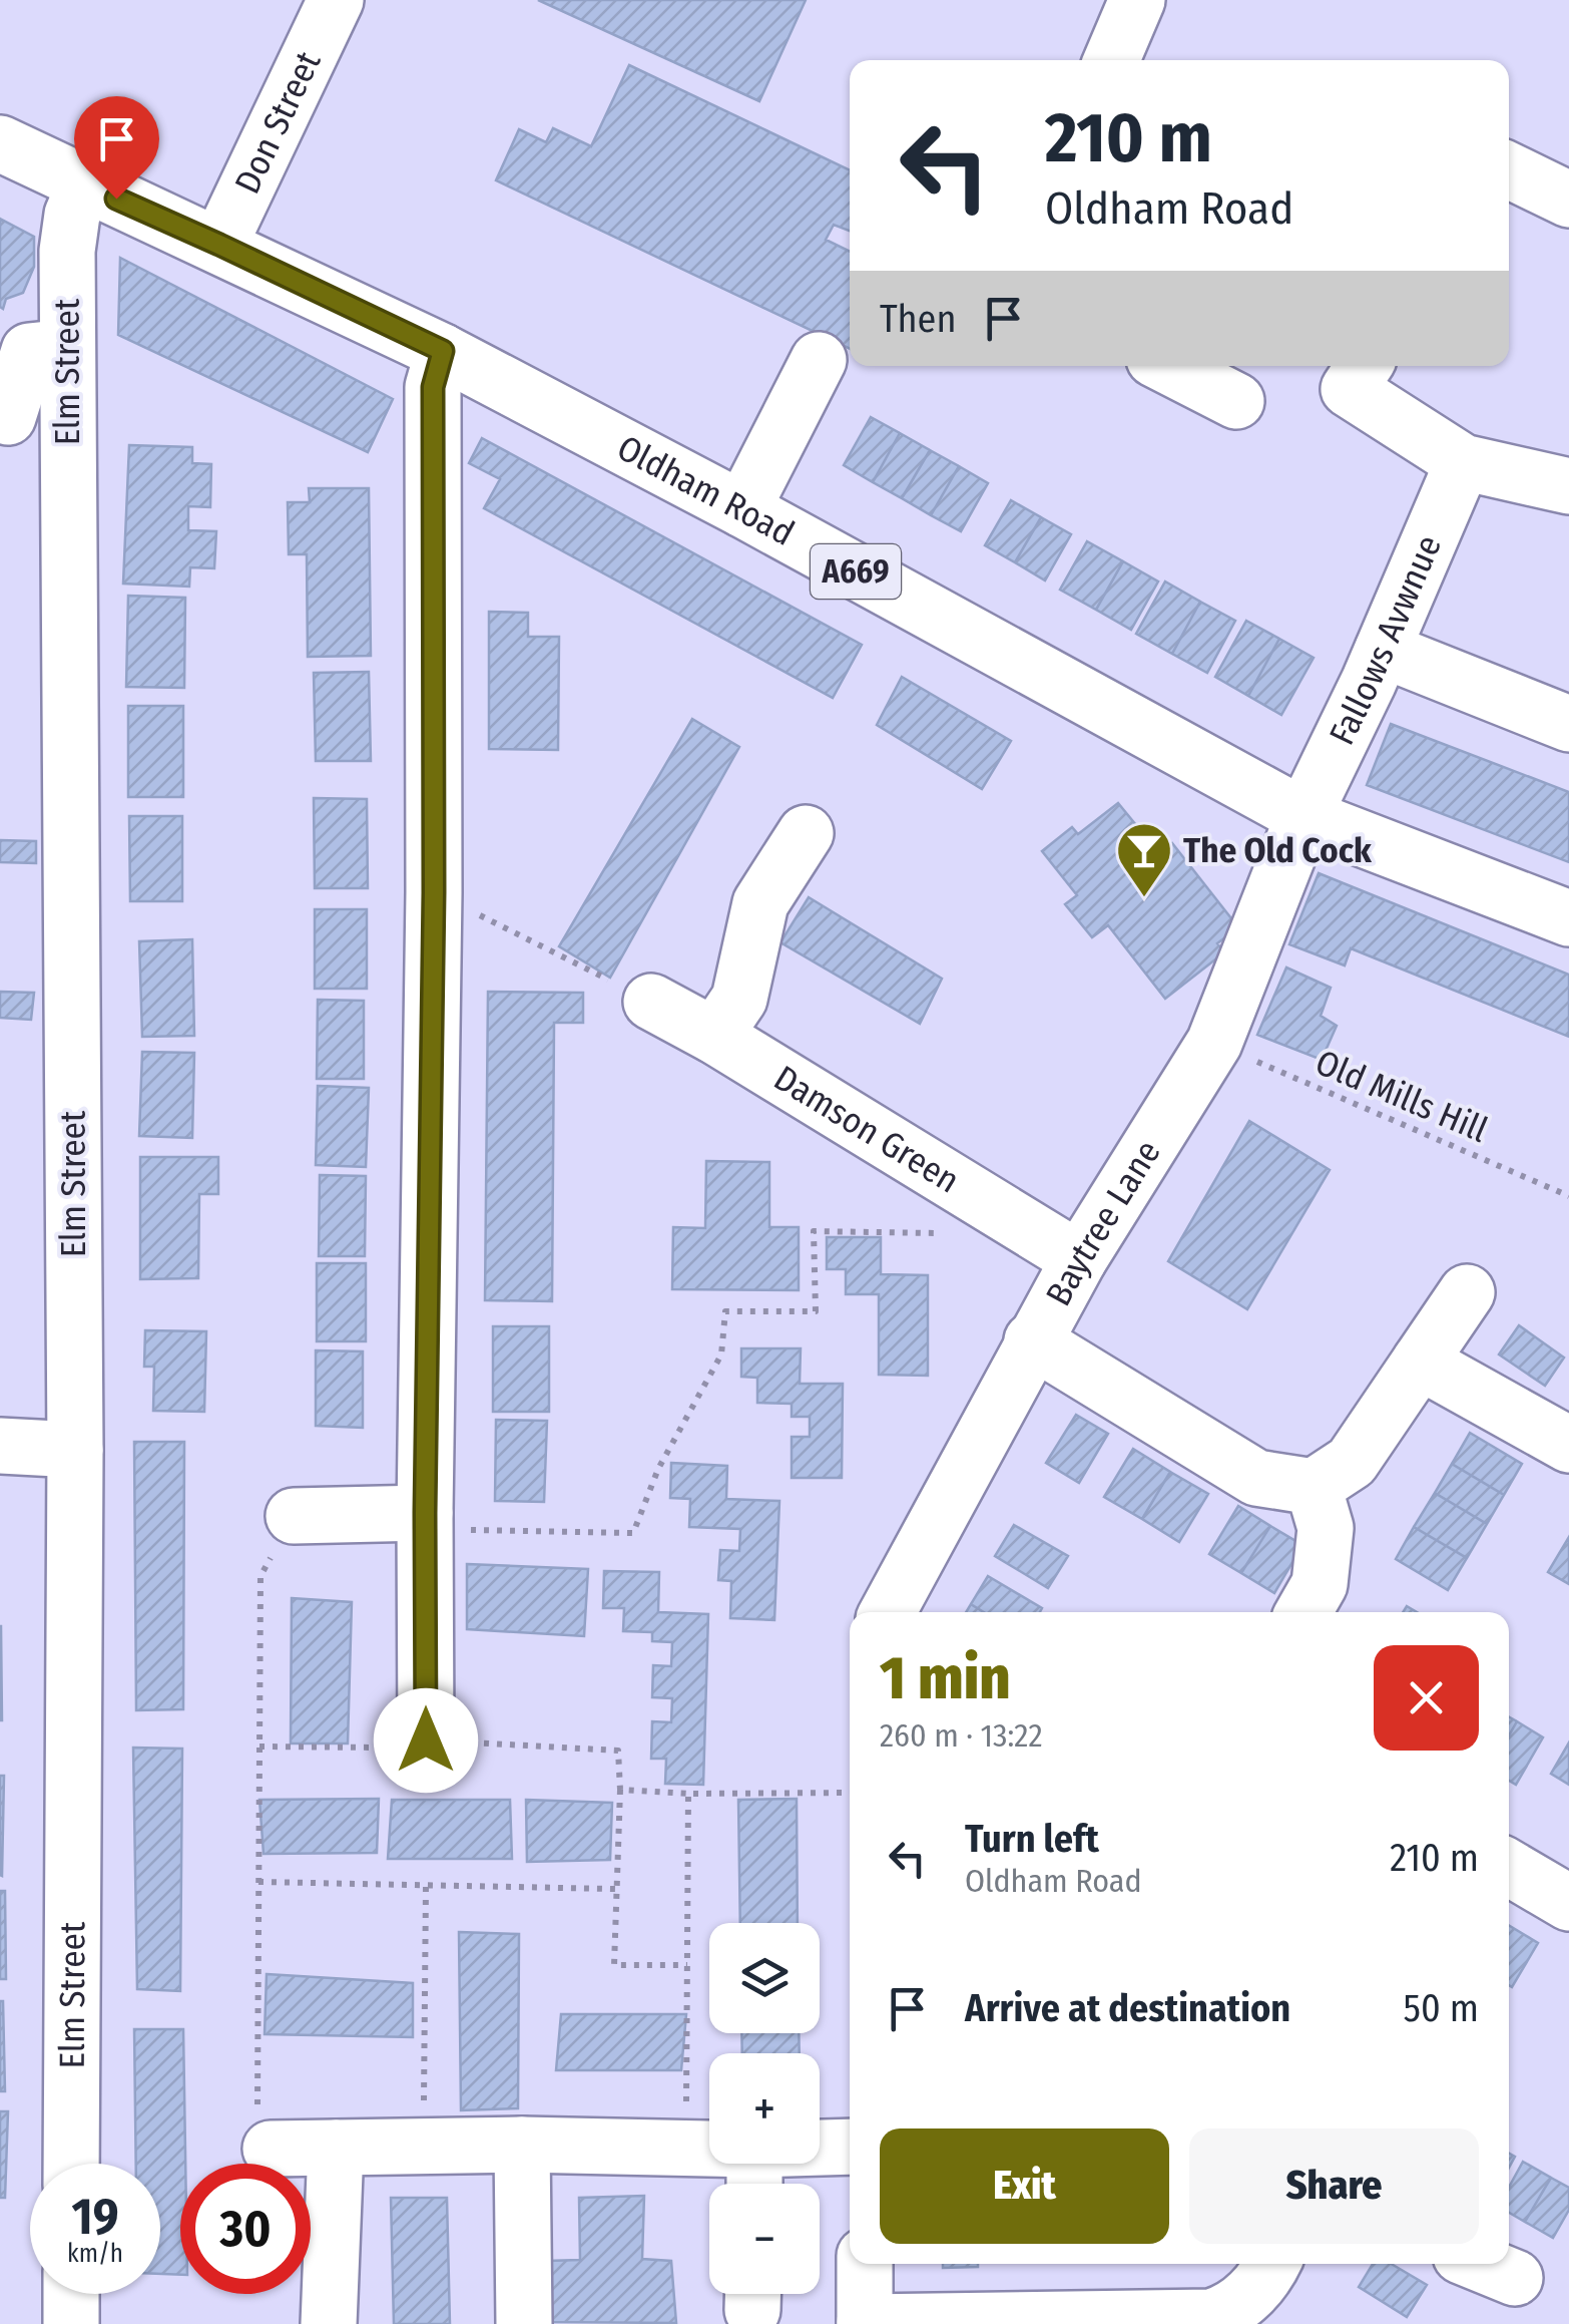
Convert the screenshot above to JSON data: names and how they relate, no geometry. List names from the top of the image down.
{
  "streets": {
    "street": [
      "Don Street",
      "Elm Street",
      "Oldham Road",
      "A669",
      "Fallows Avwnue",
      "Damson Green",
      "Baytree Lane"
    ],
    "path": ["Old Mills Hill"]
  },
  "crossings": [
    ["Don Street", "Oldham Road"],
    ["Elm Street", "Oldham Road"],
    ["Oldham Road", "Fallows Avwnue"],
    ["Oldham Road", "Baytree Lane"],
    ["Fallows Avwnue", "Baytree Lane"],
    ["Old Mills Hill", "Baytree Lane"],
    ["Damson Green", "Baytree Lane"]
  ],
  "places": {
    "bar": ["The Old Cock"]
  },
  "page": {
    "turn": ["210 m", "Oldham Road"],
    "then": "Then",
    "heading": ["1 min", "260 m · 13:22"],
    "list": [
      {
        "name": "Turn left",
        "note": "Oldham Road",
        "value": "210 m"
      },
      {
        "name": "Arrive at destination",
        "value": "50 m"
      }
    ],
    "map_buttons": ["+", "−"],
    "buttons": ["Exit", "Share"],
    "speed": "19 km/h",
    "limit": "30"
  }
}
